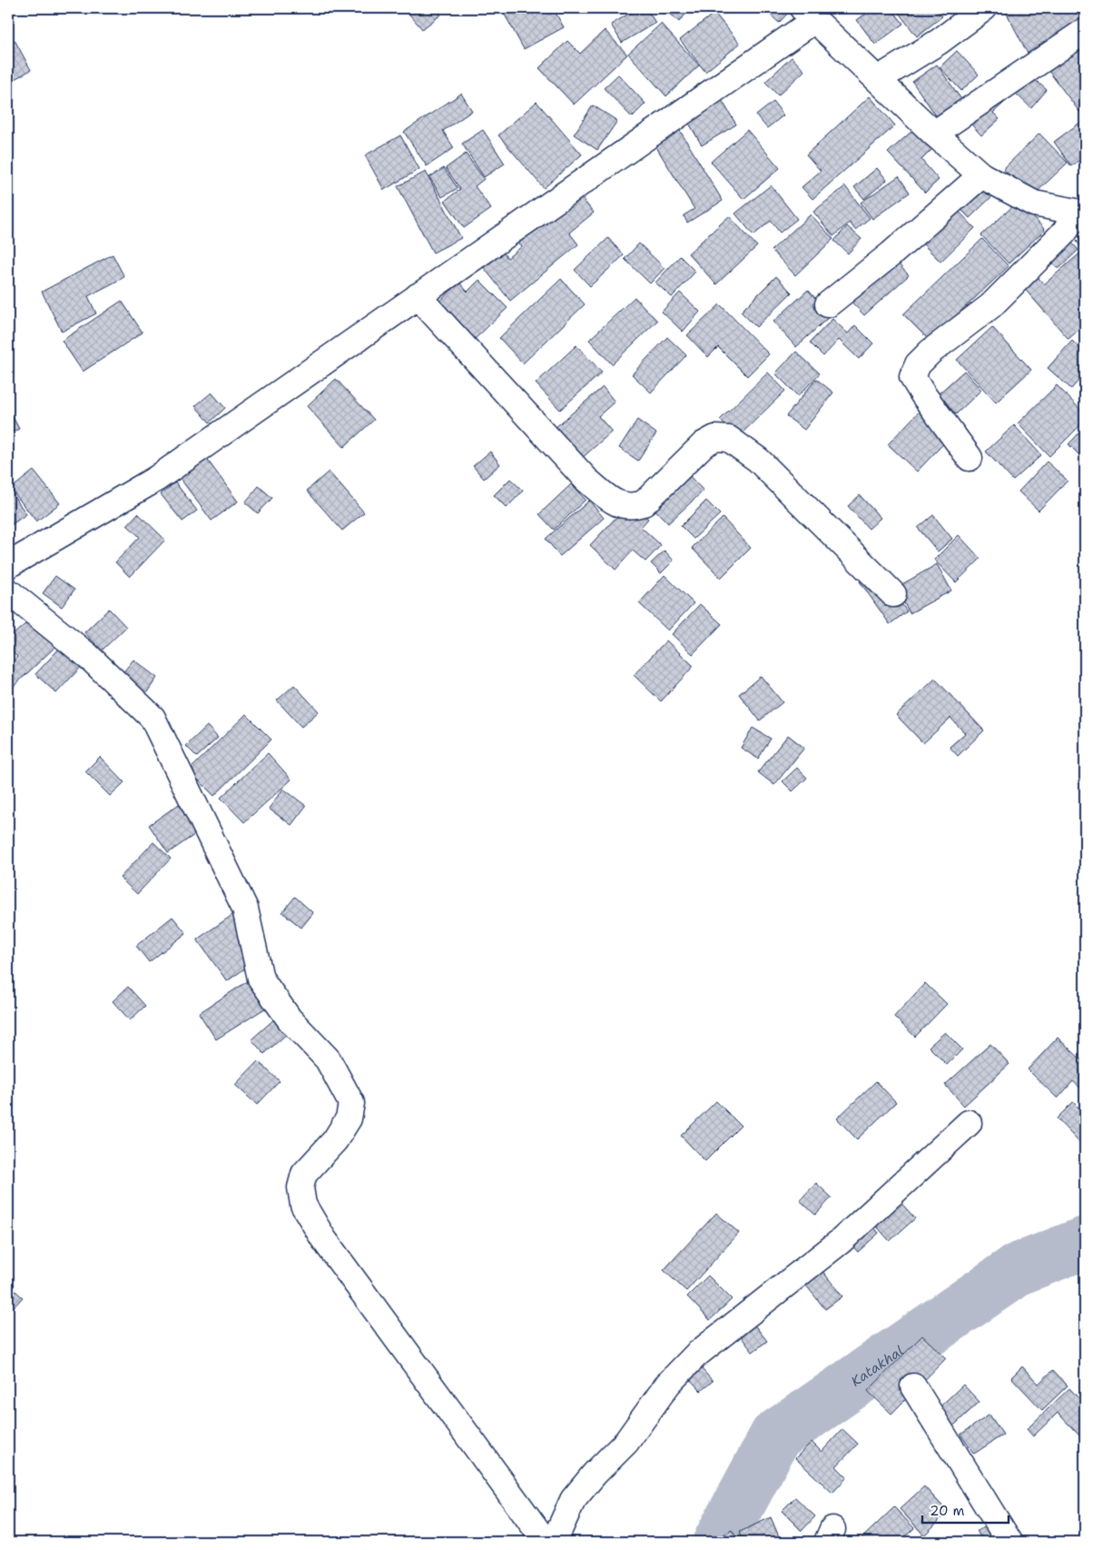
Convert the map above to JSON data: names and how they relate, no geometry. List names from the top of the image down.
{
  "water": ["Katakhal"],
  "scale_bar": "20 m"
}
